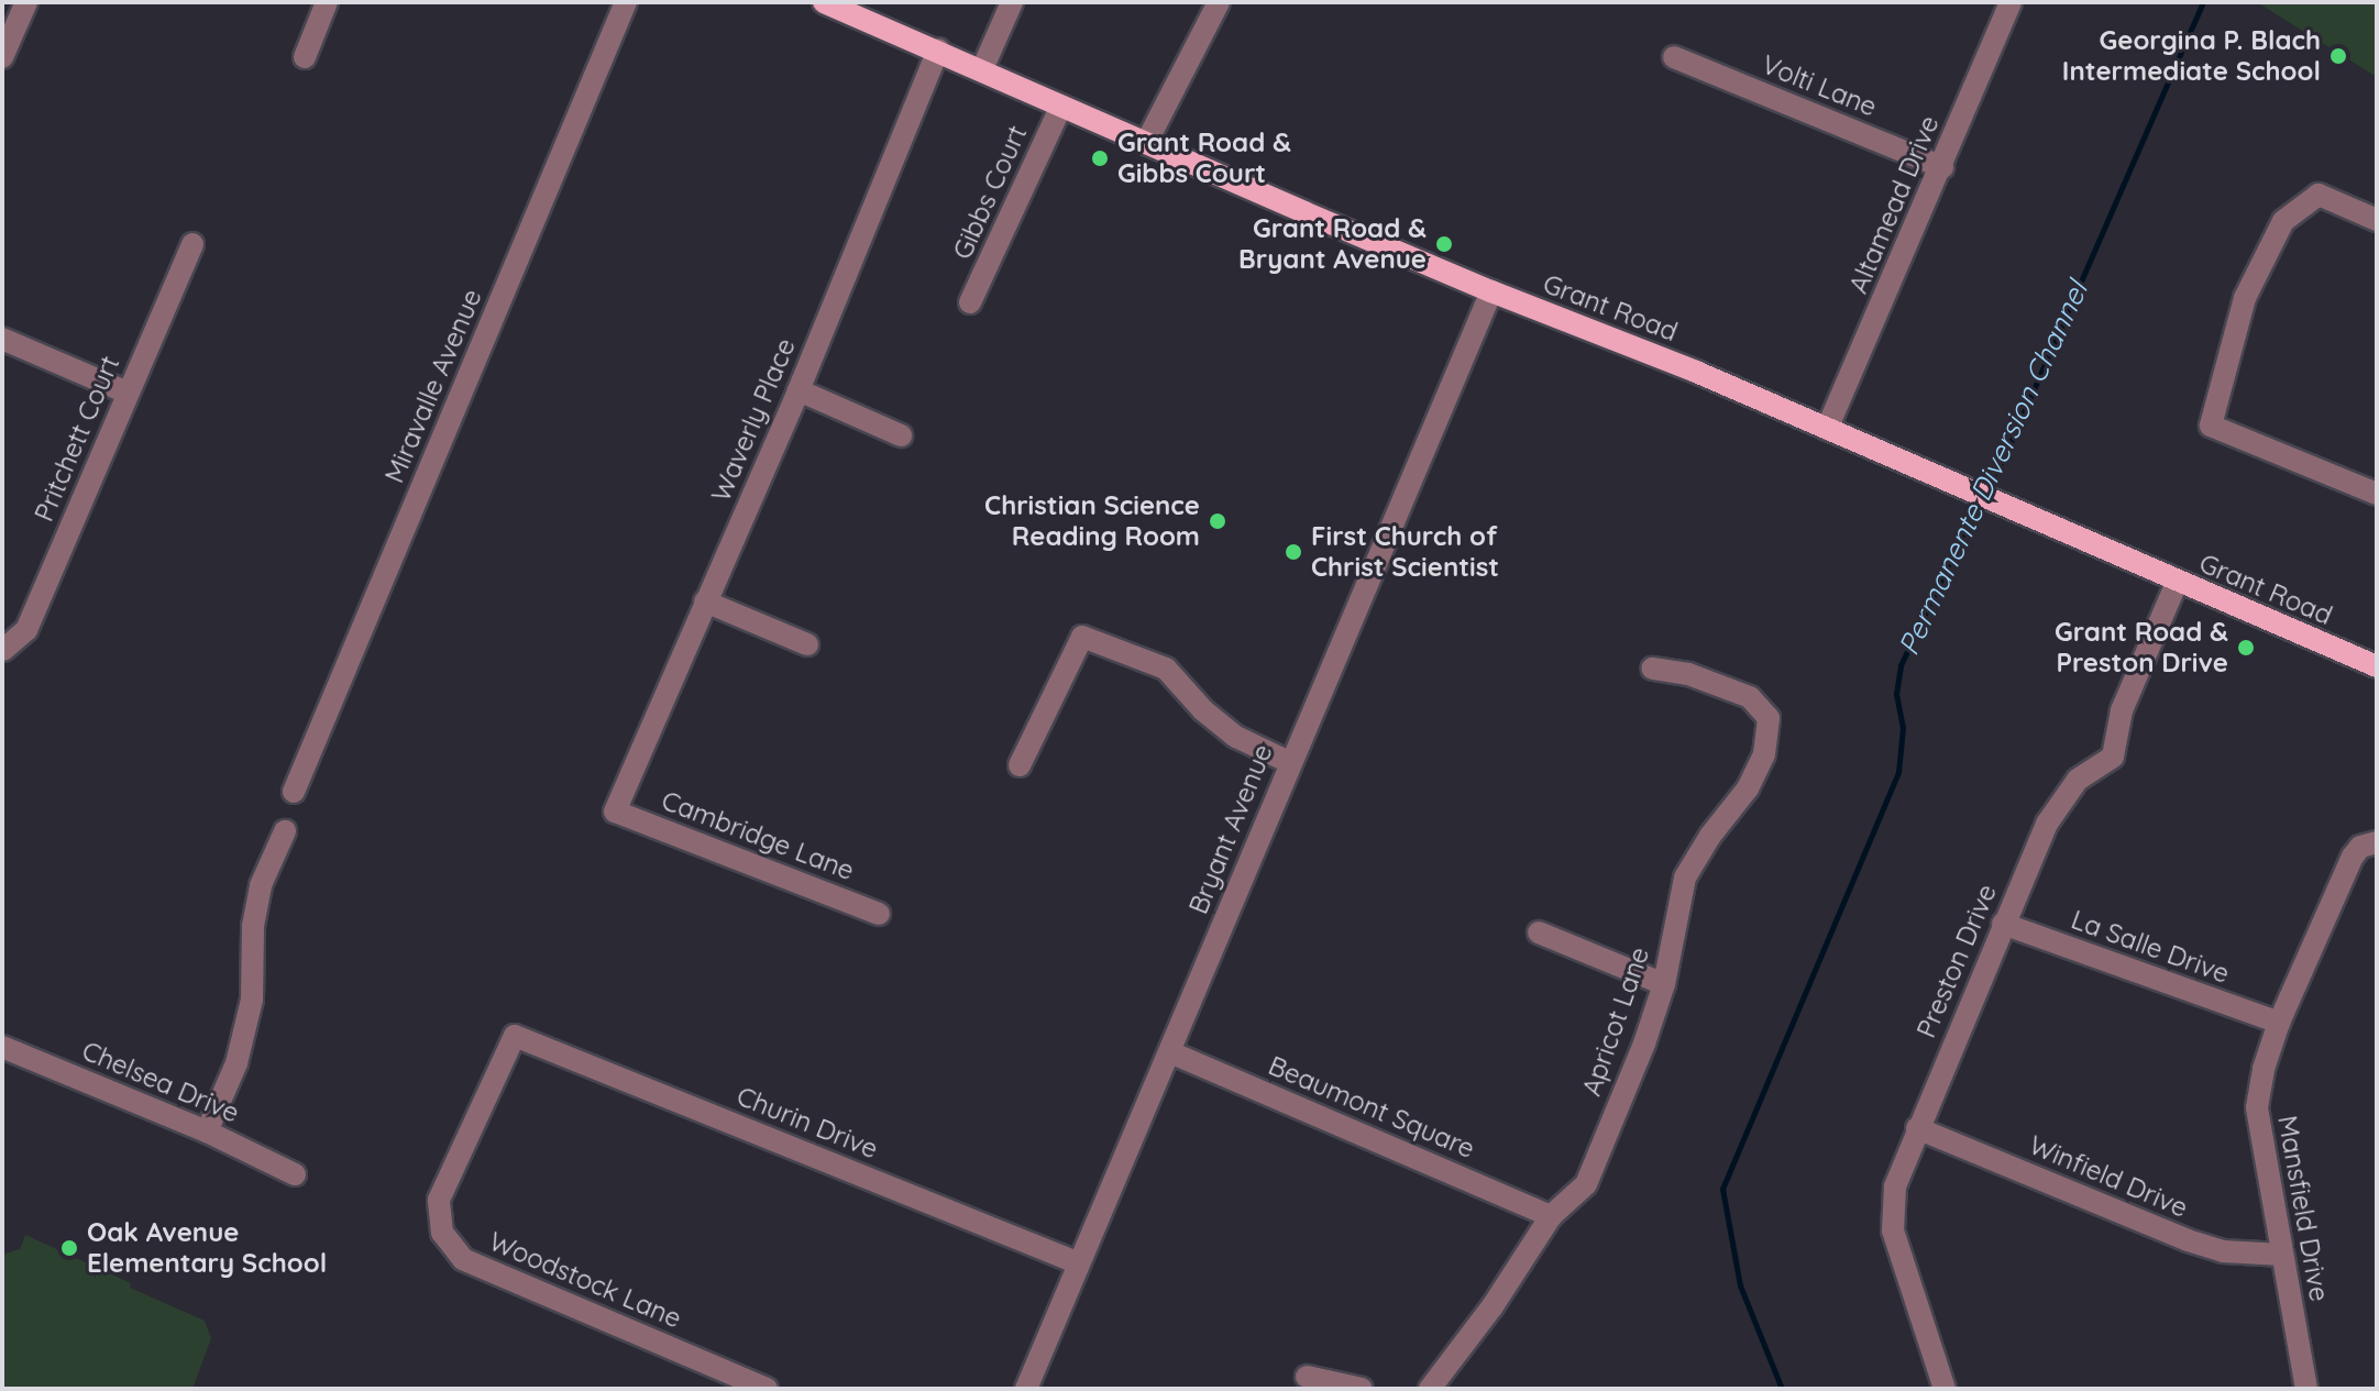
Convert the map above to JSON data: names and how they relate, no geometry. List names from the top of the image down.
{
  "streets": {
    "main road": ["Grant Road"],
    "street": [
      "Volti Lane",
      "Gibbs Court",
      "Altamead Drive",
      "Miravalle Avenue",
      "Waverly Place",
      "Pritchett Court",
      "Bryant Avenue",
      "Cambridge Lane",
      "La Salle Drive",
      "Preston Drive",
      "Apricot Lane",
      "Chelsea Drive",
      "Beaumont Square",
      "Churin Drive",
      "Winfield Drive",
      "Mansfield Drive",
      "Woodstock Lane"
    ]
  },
  "crossings": [
    ["Volti Lane", "Altamead Drive"],
    ["Gibbs Court", "Grant Road"],
    ["Altamead Drive", "Grant Road"],
    ["Grant Road", "Waverly Place"],
    ["Grant Road", "Bryant Avenue"],
    ["Grant Road", "Preston Drive"],
    ["Waverly Place", "Cambridge Lane"],
    ["Bryant Avenue", "Beaumont Square"],
    ["Bryant Avenue", "Churin Drive"],
    ["La Salle Drive", "Preston Drive"],
    ["La Salle Drive", "Mansfield Drive"],
    ["Preston Drive", "Winfield Drive"],
    ["Apricot Lane", "Beaumont Square"],
    ["Churin Drive", "Woodstock Lane"],
    ["Winfield Drive", "Mansfield Drive"]
  ],
  "water": ["Permanente Diversion Channel"],
  "places": [
    "Georgina P. Blach Intermediate School",
    "Grant Road & Gibbs Court",
    "Grant Road & Bryant Avenue",
    "Christian Science Reading Room",
    "First Church of Christ Scientist",
    "Grant Road & Preston Drive",
    "Oak Avenue Elementary School"
  ]
}
